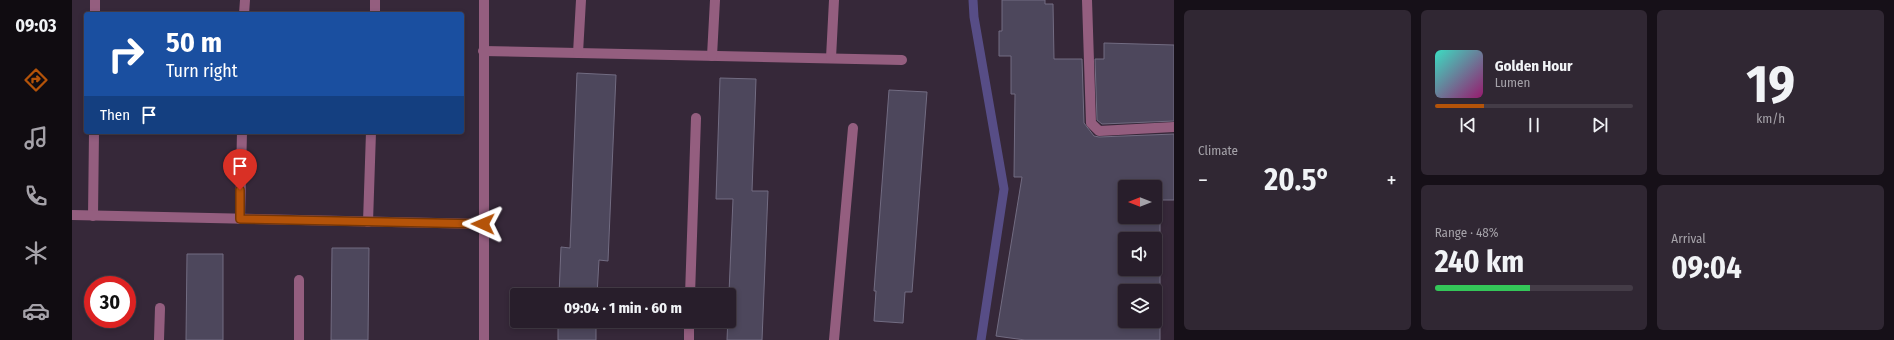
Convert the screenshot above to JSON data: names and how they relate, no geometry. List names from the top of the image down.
{
  "north": "left",
  "page": {
    "tabs": "09:03",
    "tile": [
      "Climate",
      ["19", "km/h"],
      ["Range · 48%", "240 km"],
      ["Arrival", "09:04"]
    ],
    "turn": ["50 m", "Turn right"],
    "song": ["Golden Hour", "Lumen"],
    "then": "Then",
    "heat": ["−", "20.5°", "+"],
    "limit": "30",
    "trip": "09:04 · 1 min · 60 m"
  }
}
